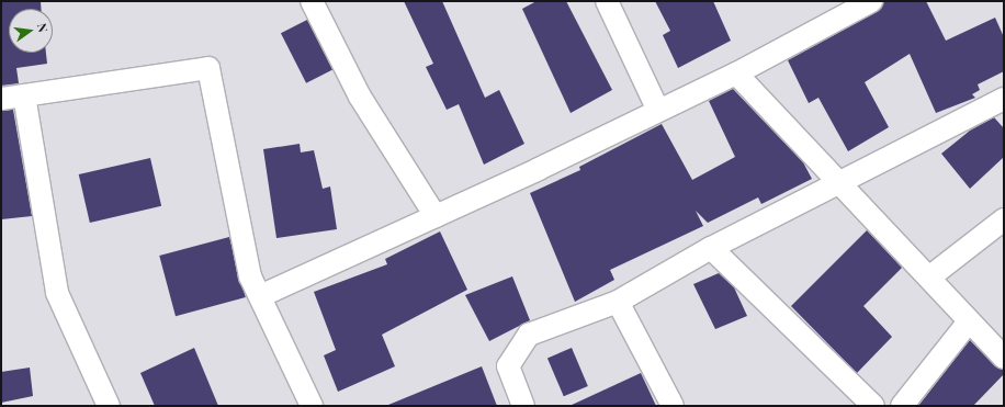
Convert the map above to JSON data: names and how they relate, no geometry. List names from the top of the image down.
{
  "north": "right"
}
